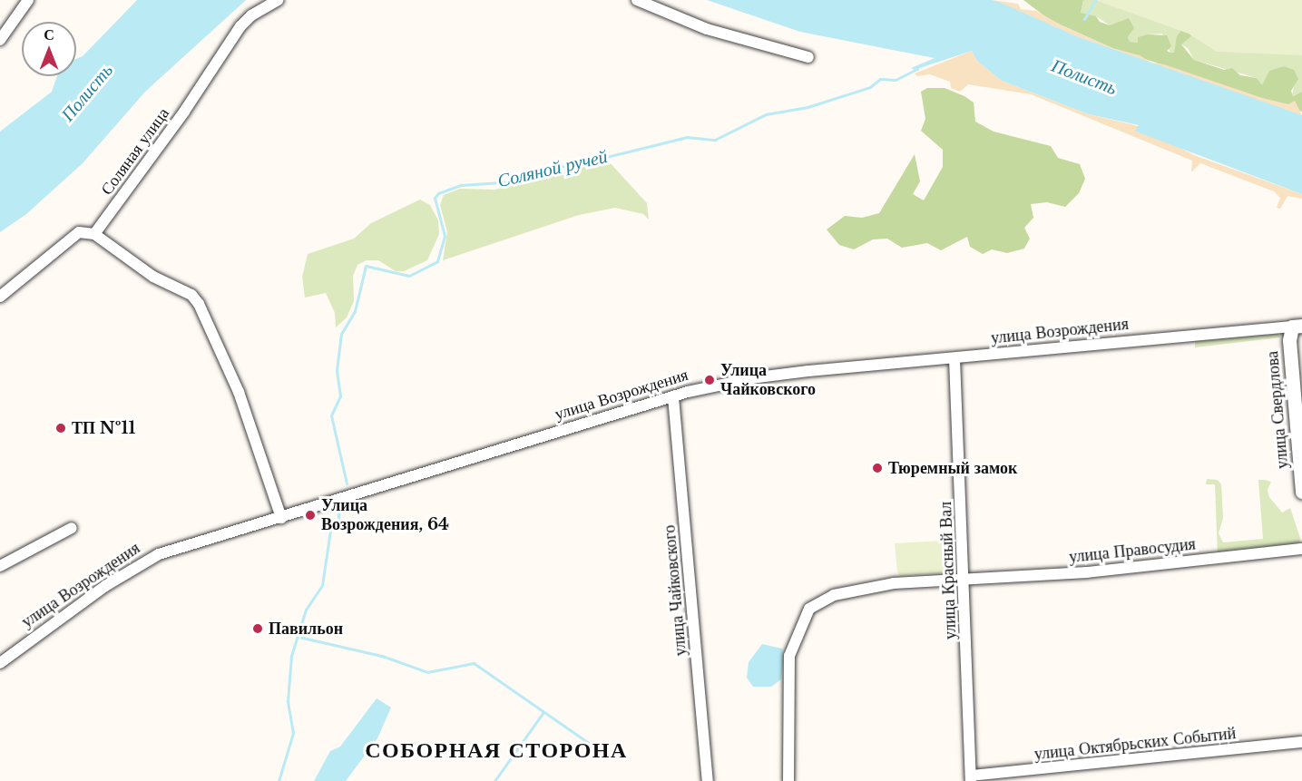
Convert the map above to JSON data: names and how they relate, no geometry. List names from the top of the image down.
{
  "streets": {
    "street": [
      "Соляная улица",
      "улица Возрождения",
      "улица Свердлова",
      "улица Правосудия",
      "улица Красный Вал",
      "улица Чайковского",
      "улица Октябрьских Событий"
    ]
  },
  "crossings": [
    ["улица Возрождения", "улица Свердлова"],
    ["улица Возрождения", "улица Красный Вал"],
    ["улица Возрождения", "улица Чайковского"],
    ["улица Правосудия", "улица Красный Вал"],
    ["улица Красный Вал", "улица Октябрьских Событий"]
  ],
  "districts": ["СОБОРНАЯ СТОРОНА"],
  "water": ["Полисть", "Соляной ручей"],
  "places": [
    "Улица Чайковского",
    "ТП №11",
    "Тюремный замок",
    "Улица Возрождения, 64",
    "Павильон"
  ],
  "north": "top"
}
